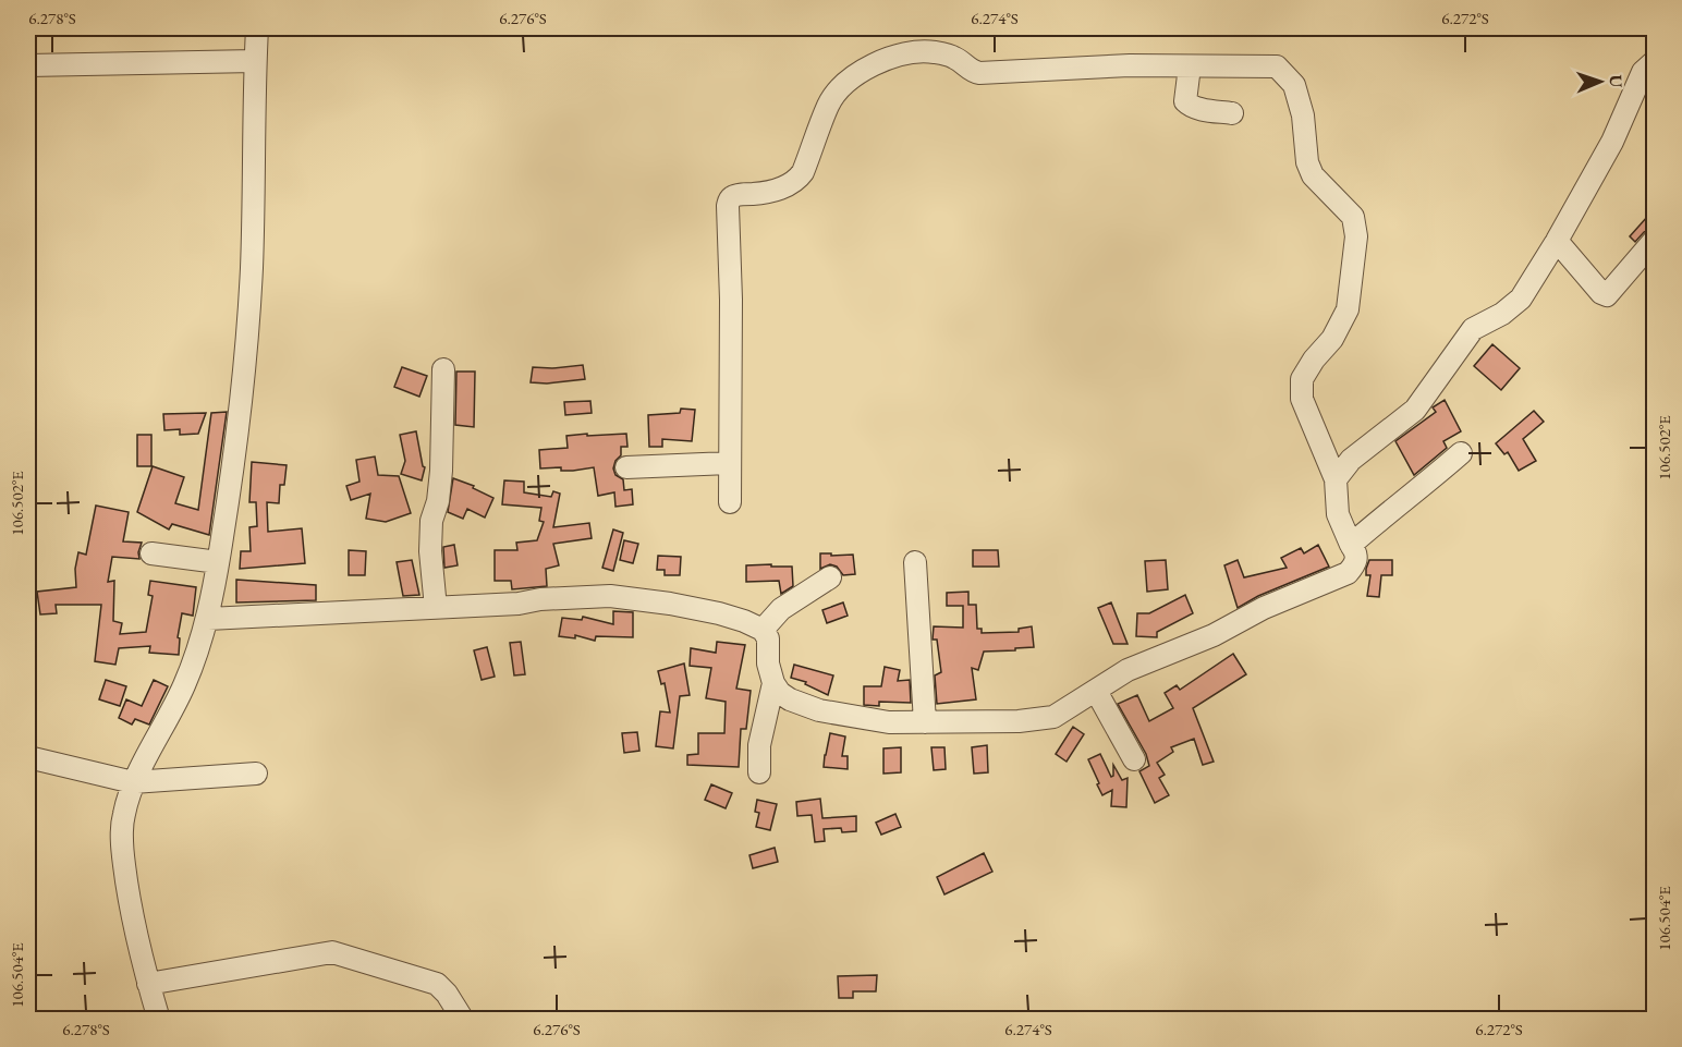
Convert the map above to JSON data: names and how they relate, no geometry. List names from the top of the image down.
{
  "north": "right",
  "coordinates": [
    "6.278°S",
    "6.276°S",
    "6.274°S",
    "6.272°S",
    "106.502°E",
    "106.504°E"
  ]
}
